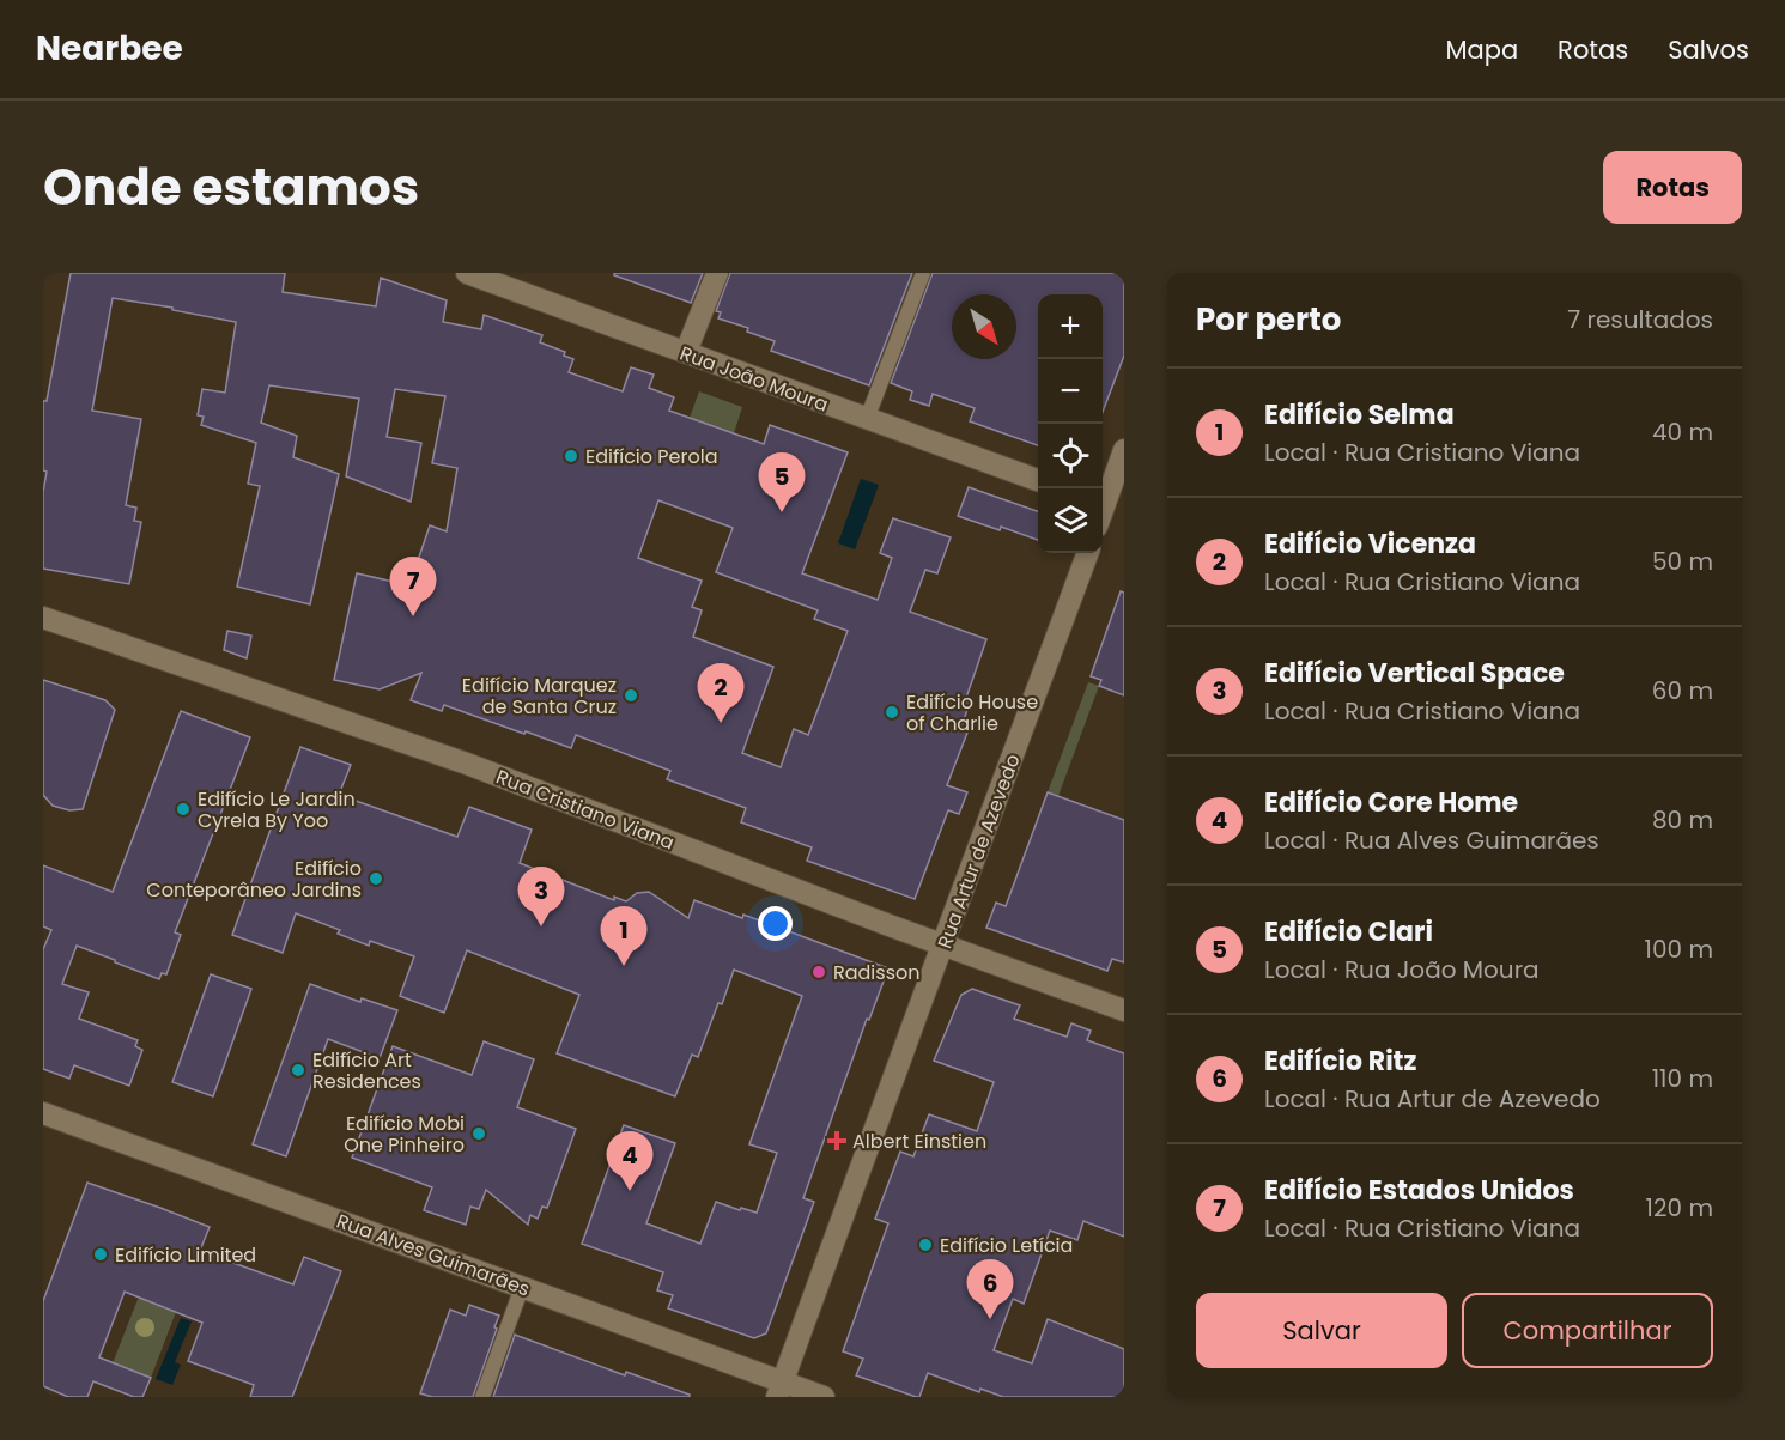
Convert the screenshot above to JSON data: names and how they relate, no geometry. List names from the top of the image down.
{
  "streets": {
    "street": [
      "Rua João Moura",
      "Rua Cristiano Viana",
      "Rua Artur de Azevedo",
      "Rua Alves Guimarães"
    ]
  },
  "crossings": [
    ["Rua Cristiano Viana", "Rua Artur de Azevedo"],
    ["Rua Artur de Azevedo", "Rua Alves Guimarães"]
  ],
  "places": {
    "other": [
      "Edifício Perola",
      "Edifício Marquez de Santa Cruz",
      "Edifício House of Charlie",
      "Edifício Le Jardin Cyrela By Yoo",
      "Edifício Conteporâneo Jardins",
      "Radisson",
      "Edifício Art Residences",
      "Edifício Mobi One Pinheiro",
      "Edifício Letícia",
      "Edifício Limited"
    ],
    "health": ["Albert Einstien"]
  },
  "north": "bottom right",
  "page": {
    "header": "Nearbee",
    "nav": ["Mapa", "Rotas", "Salvos"],
    "title": "Onde estamos",
    "buttons": [
      "Rotas",
      ["Salvar", "Compartilhar"]
    ],
    "heading": ["Por perto", "7 resultados"],
    "map_buttons": ["+", "−"],
    "list": [
      {
        "mark": "1",
        "name": "Edifício Selma",
        "note": "Local · Rua Cristiano Viana",
        "value": "40 m"
      },
      {
        "mark": "2",
        "name": "Edifício Vicenza",
        "note": "Local · Rua Cristiano Viana",
        "value": "50 m"
      },
      {
        "mark": "3",
        "name": "Edifício Vertical Space",
        "note": "Local · Rua Cristiano Viana",
        "value": "60 m"
      },
      {
        "mark": "4",
        "name": "Edifício Core Home",
        "note": "Local · Rua Alves Guimarães",
        "value": "80 m"
      },
      {
        "mark": "5",
        "name": "Edifício Clari",
        "note": "Local · Rua João Moura",
        "value": "100 m"
      },
      {
        "mark": "6",
        "name": "Edifício Ritz",
        "note": "Local · Rua Artur de Azevedo",
        "value": "110 m"
      },
      {
        "mark": "7",
        "name": "Edifício Estados Unidos",
        "note": "Local · Rua Cristiano Viana",
        "value": "120 m"
      }
    ],
    "pins": [
      "5",
      "7",
      "2",
      "3",
      "1",
      "4",
      "6"
    ]
  }
}
